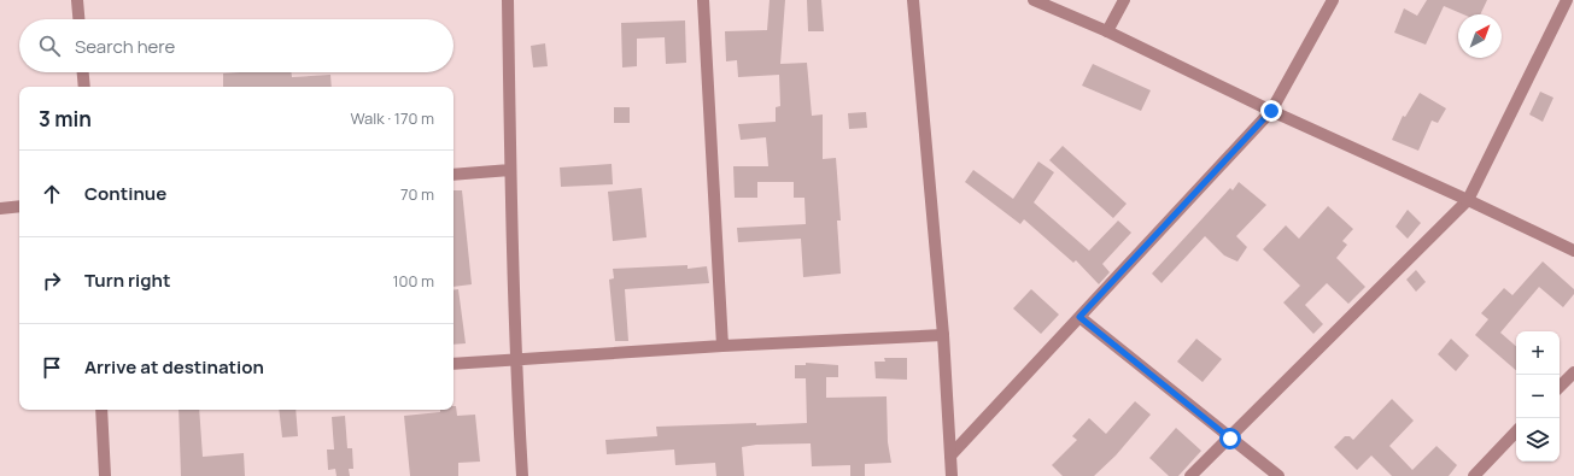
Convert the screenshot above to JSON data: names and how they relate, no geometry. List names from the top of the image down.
{
  "north": "top right",
  "page": {
    "search": "Search here",
    "heading": ["3 min", "Walk · 170 m"],
    "list": [
      ["Continue", "70 m"],
      ["Turn right", "100 m"],
      "Arrive at destination"
    ],
    "map_buttons": ["+", "−"]
  }
}
